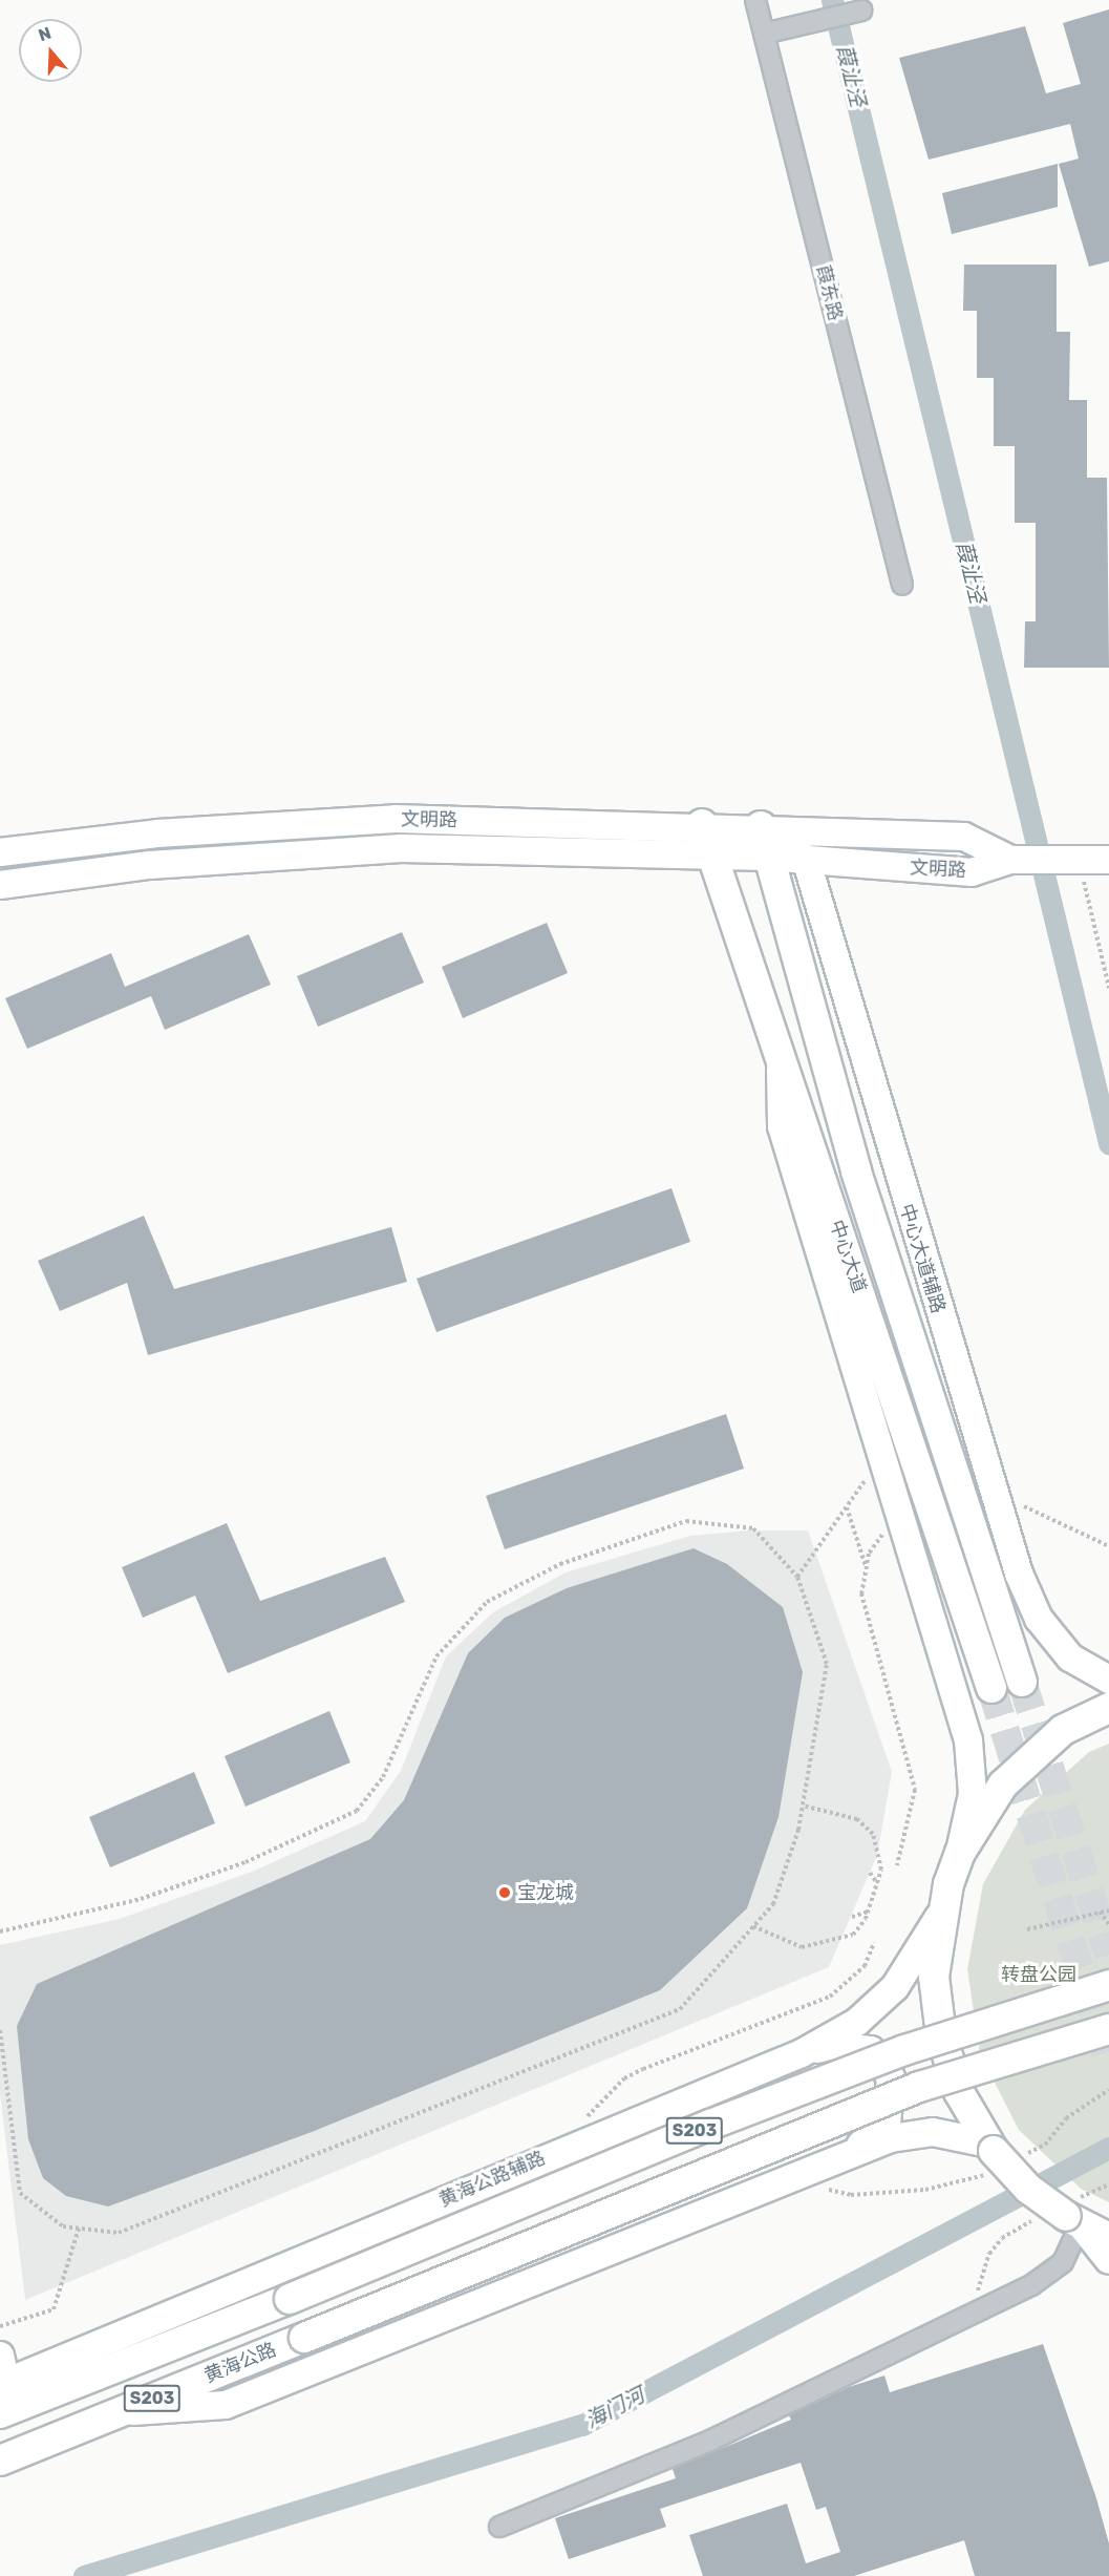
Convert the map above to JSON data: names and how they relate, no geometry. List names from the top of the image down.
{
  "streets": {
    "main road": [
      "文明路",
      "中心大道",
      "中心大道辅路",
      "S203",
      "黄海公路辅路",
      "黄海公路"
    ],
    "street": ["葭东路"]
  },
  "crossings": [
    ["文明路", "中心大道"],
    ["文明路", "中心大道辅路"]
  ],
  "water": ["葭沚泾", "海门河"],
  "parks": ["转盘公园"],
  "places": ["宝龙城"],
  "north": "top"
}
